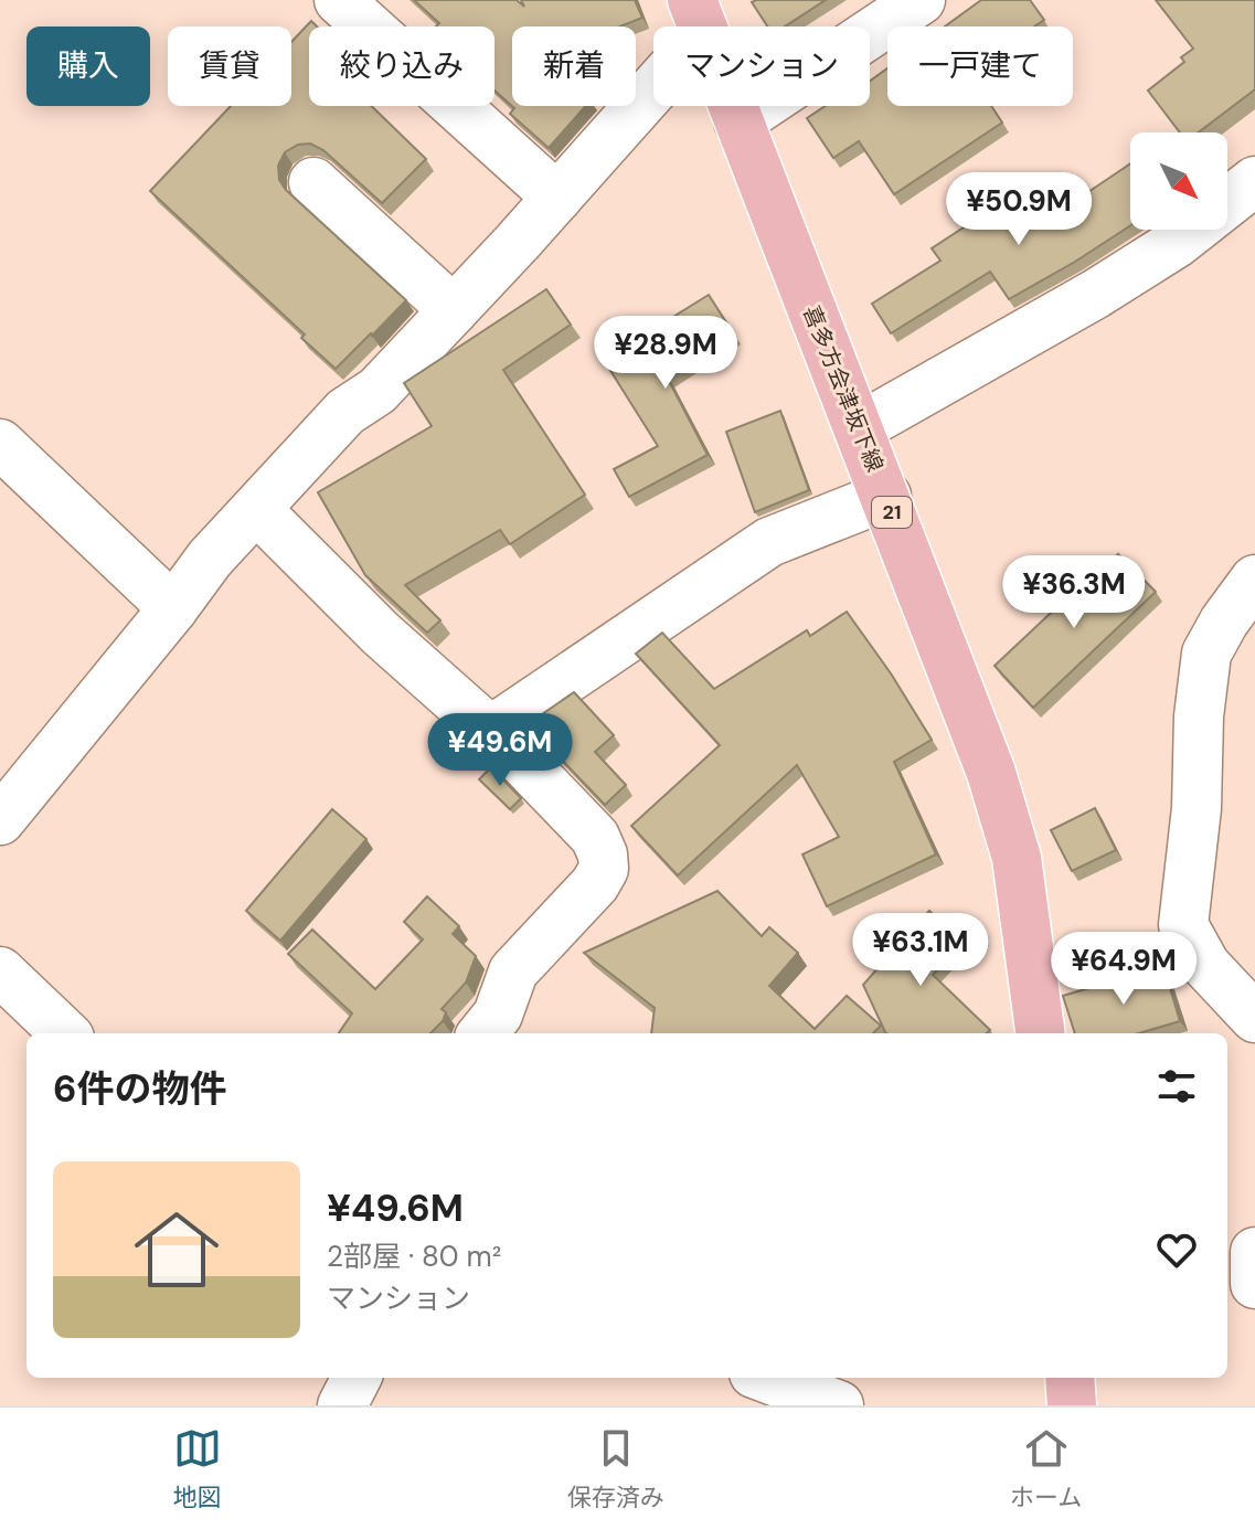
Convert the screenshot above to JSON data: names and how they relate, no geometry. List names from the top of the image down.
{
  "streets": {
    "main road": ["喜多方会津坂下線", "21"]
  },
  "north": "bottom right",
  "page": {
    "chip": [
      "購入",
      "賃貸",
      "絞り込み",
      "新着",
      "マンション",
      "一戸建て"
    ],
    "price": [
      "¥50.9M",
      "¥28.9M",
      "¥36.3M",
      "¥49.6M",
      "¥63.1M",
      "¥64.9M"
    ],
    "heading": "6件の物件",
    "list": [
      {
        "name": "¥49.6M",
        "note": "2部屋 · 80 m² · マンション"
      }
    ],
    "tabs": ["地図", "保存済み", "ホーム"]
  }
}
